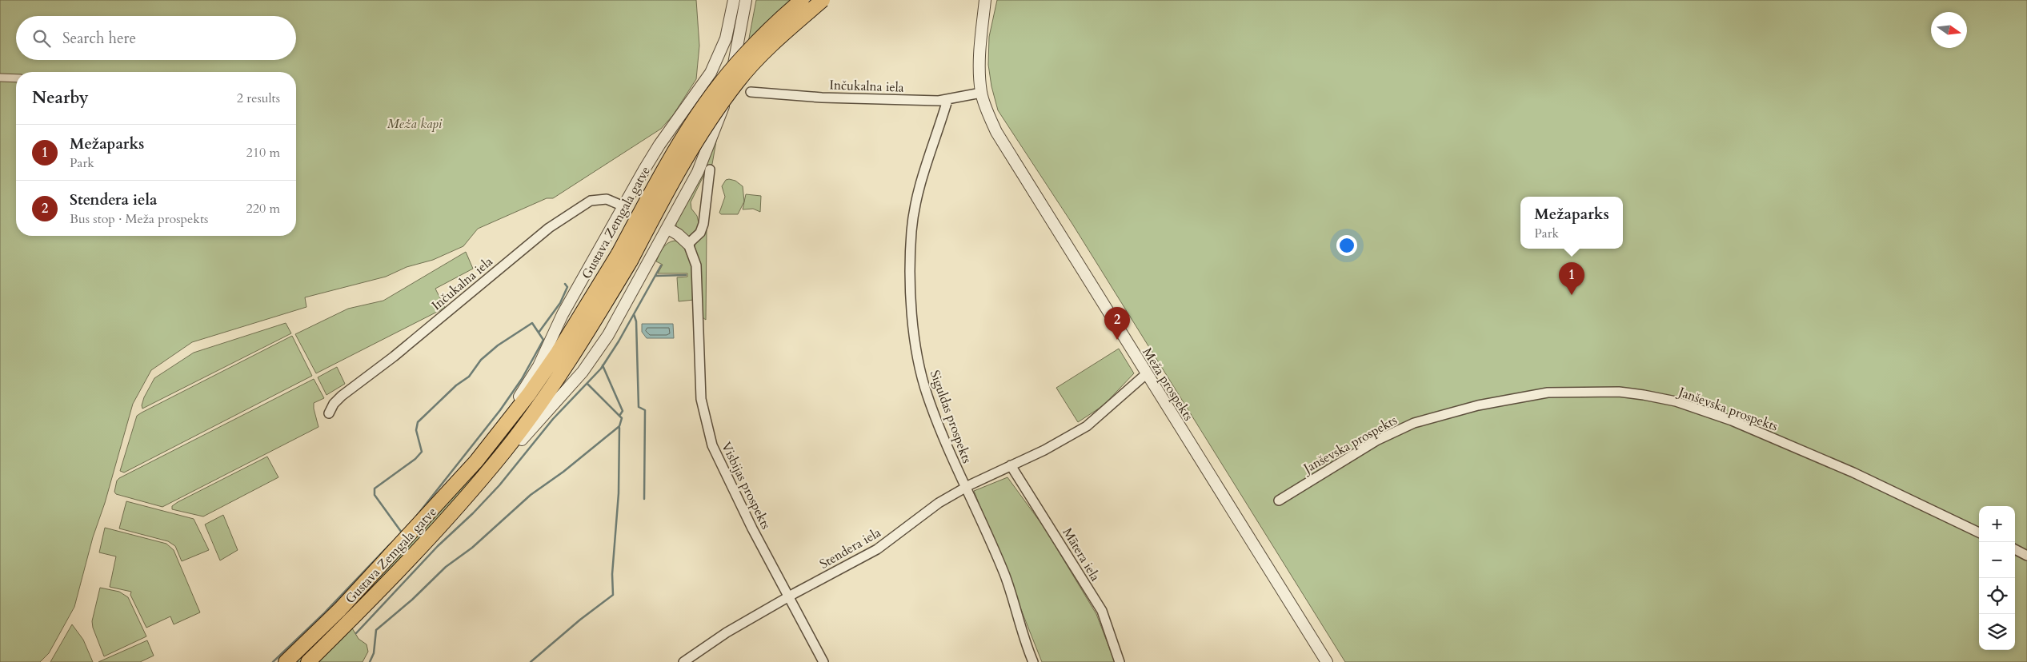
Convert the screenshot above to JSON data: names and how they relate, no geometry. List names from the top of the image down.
{
  "streets": {
    "main road": ["Gustava Zemgala gatve"],
    "street": [
      "Inčukalna iela",
      "Meža prospekts",
      "Janševska prospekts",
      "Siguldas prospekts",
      "Visbijas prospekts",
      "Stendera iela",
      "Mātera iela"
    ]
  },
  "crossings": [
    ["Inčukalna iela", "Gustava Zemgala gatve"],
    ["Inčukalna iela", "Meža prospekts"],
    ["Inčukalna iela", "Siguldas prospekts"],
    ["Meža prospekts", "Stendera iela"],
    ["Siguldas prospekts", "Stendera iela"],
    ["Visbijas prospekts", "Stendera iela"],
    ["Stendera iela", "Mātera iela"]
  ],
  "parks": ["Meža kapi"],
  "north": "right",
  "page": {
    "search": "Search here",
    "heading": ["Nearby", "2 results"],
    "list": [
      {
        "mark": "1",
        "name": "Mežaparks",
        "note": "Park",
        "value": "210 m"
      },
      {
        "mark": "2",
        "name": "Stendera iela",
        "note": "Bus stop · Meža prospekts",
        "value": "220 m"
      }
    ],
    "popup": ["Mežaparks", "Park"],
    "pins": ["1", "2"],
    "map_buttons": ["+", "−"]
  }
}
